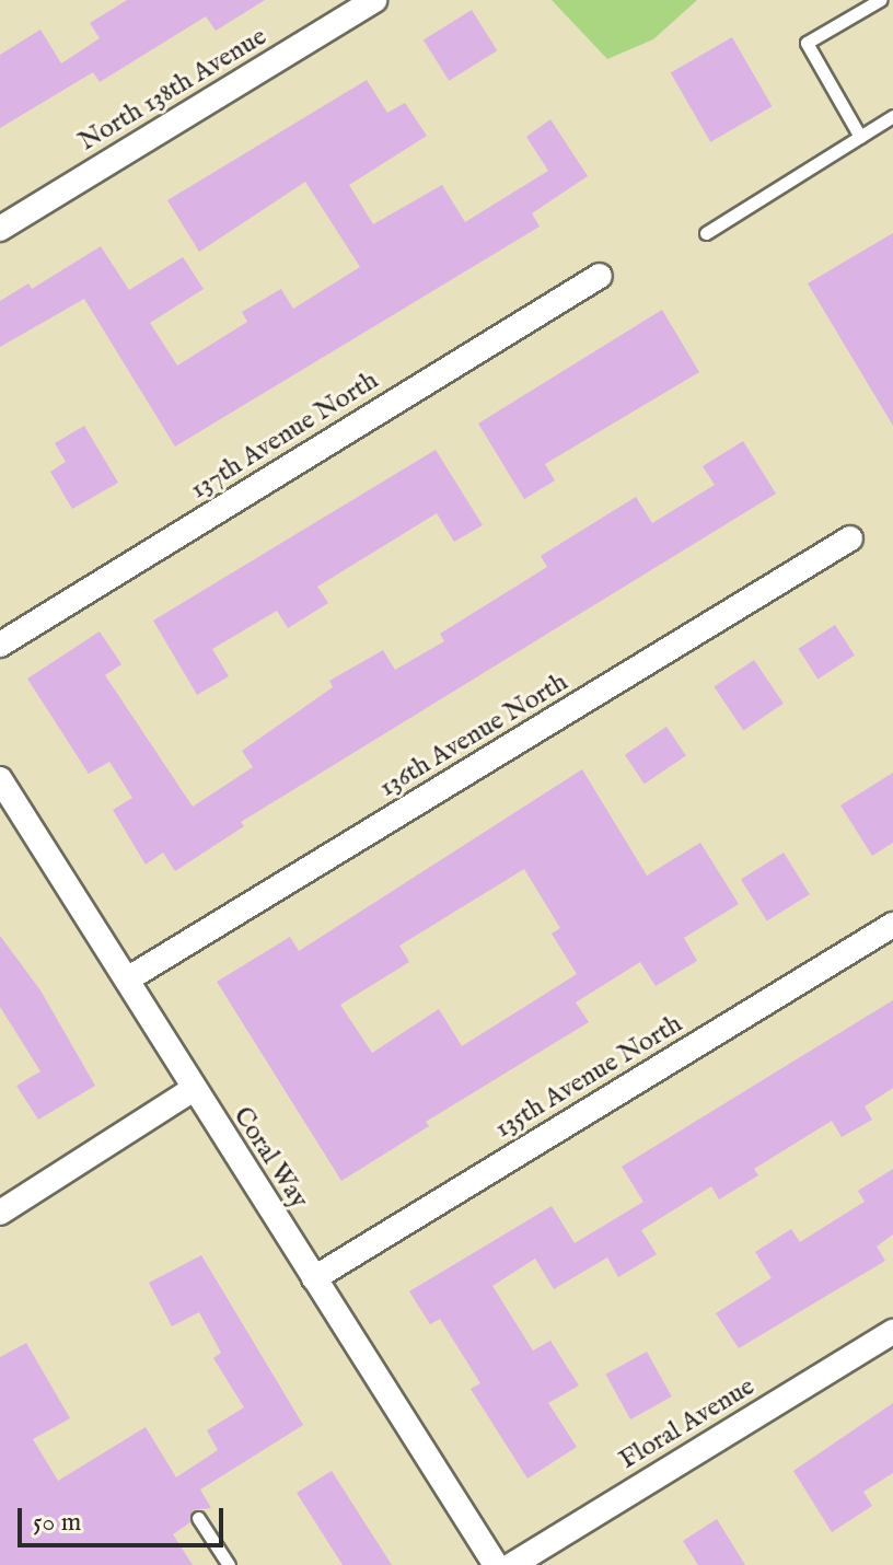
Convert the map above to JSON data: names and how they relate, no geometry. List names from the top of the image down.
{
  "streets": {
    "street": [
      "North 138th Avenue",
      "137th Avenue North",
      "136th Avenue North",
      "135th Avenue North",
      "Coral Way",
      "Floral Avenue"
    ]
  },
  "crossings": [
    ["136th Avenue North", "Coral Way"],
    ["135th Avenue North", "Coral Way"]
  ],
  "scale_bar": "50 m"
}
